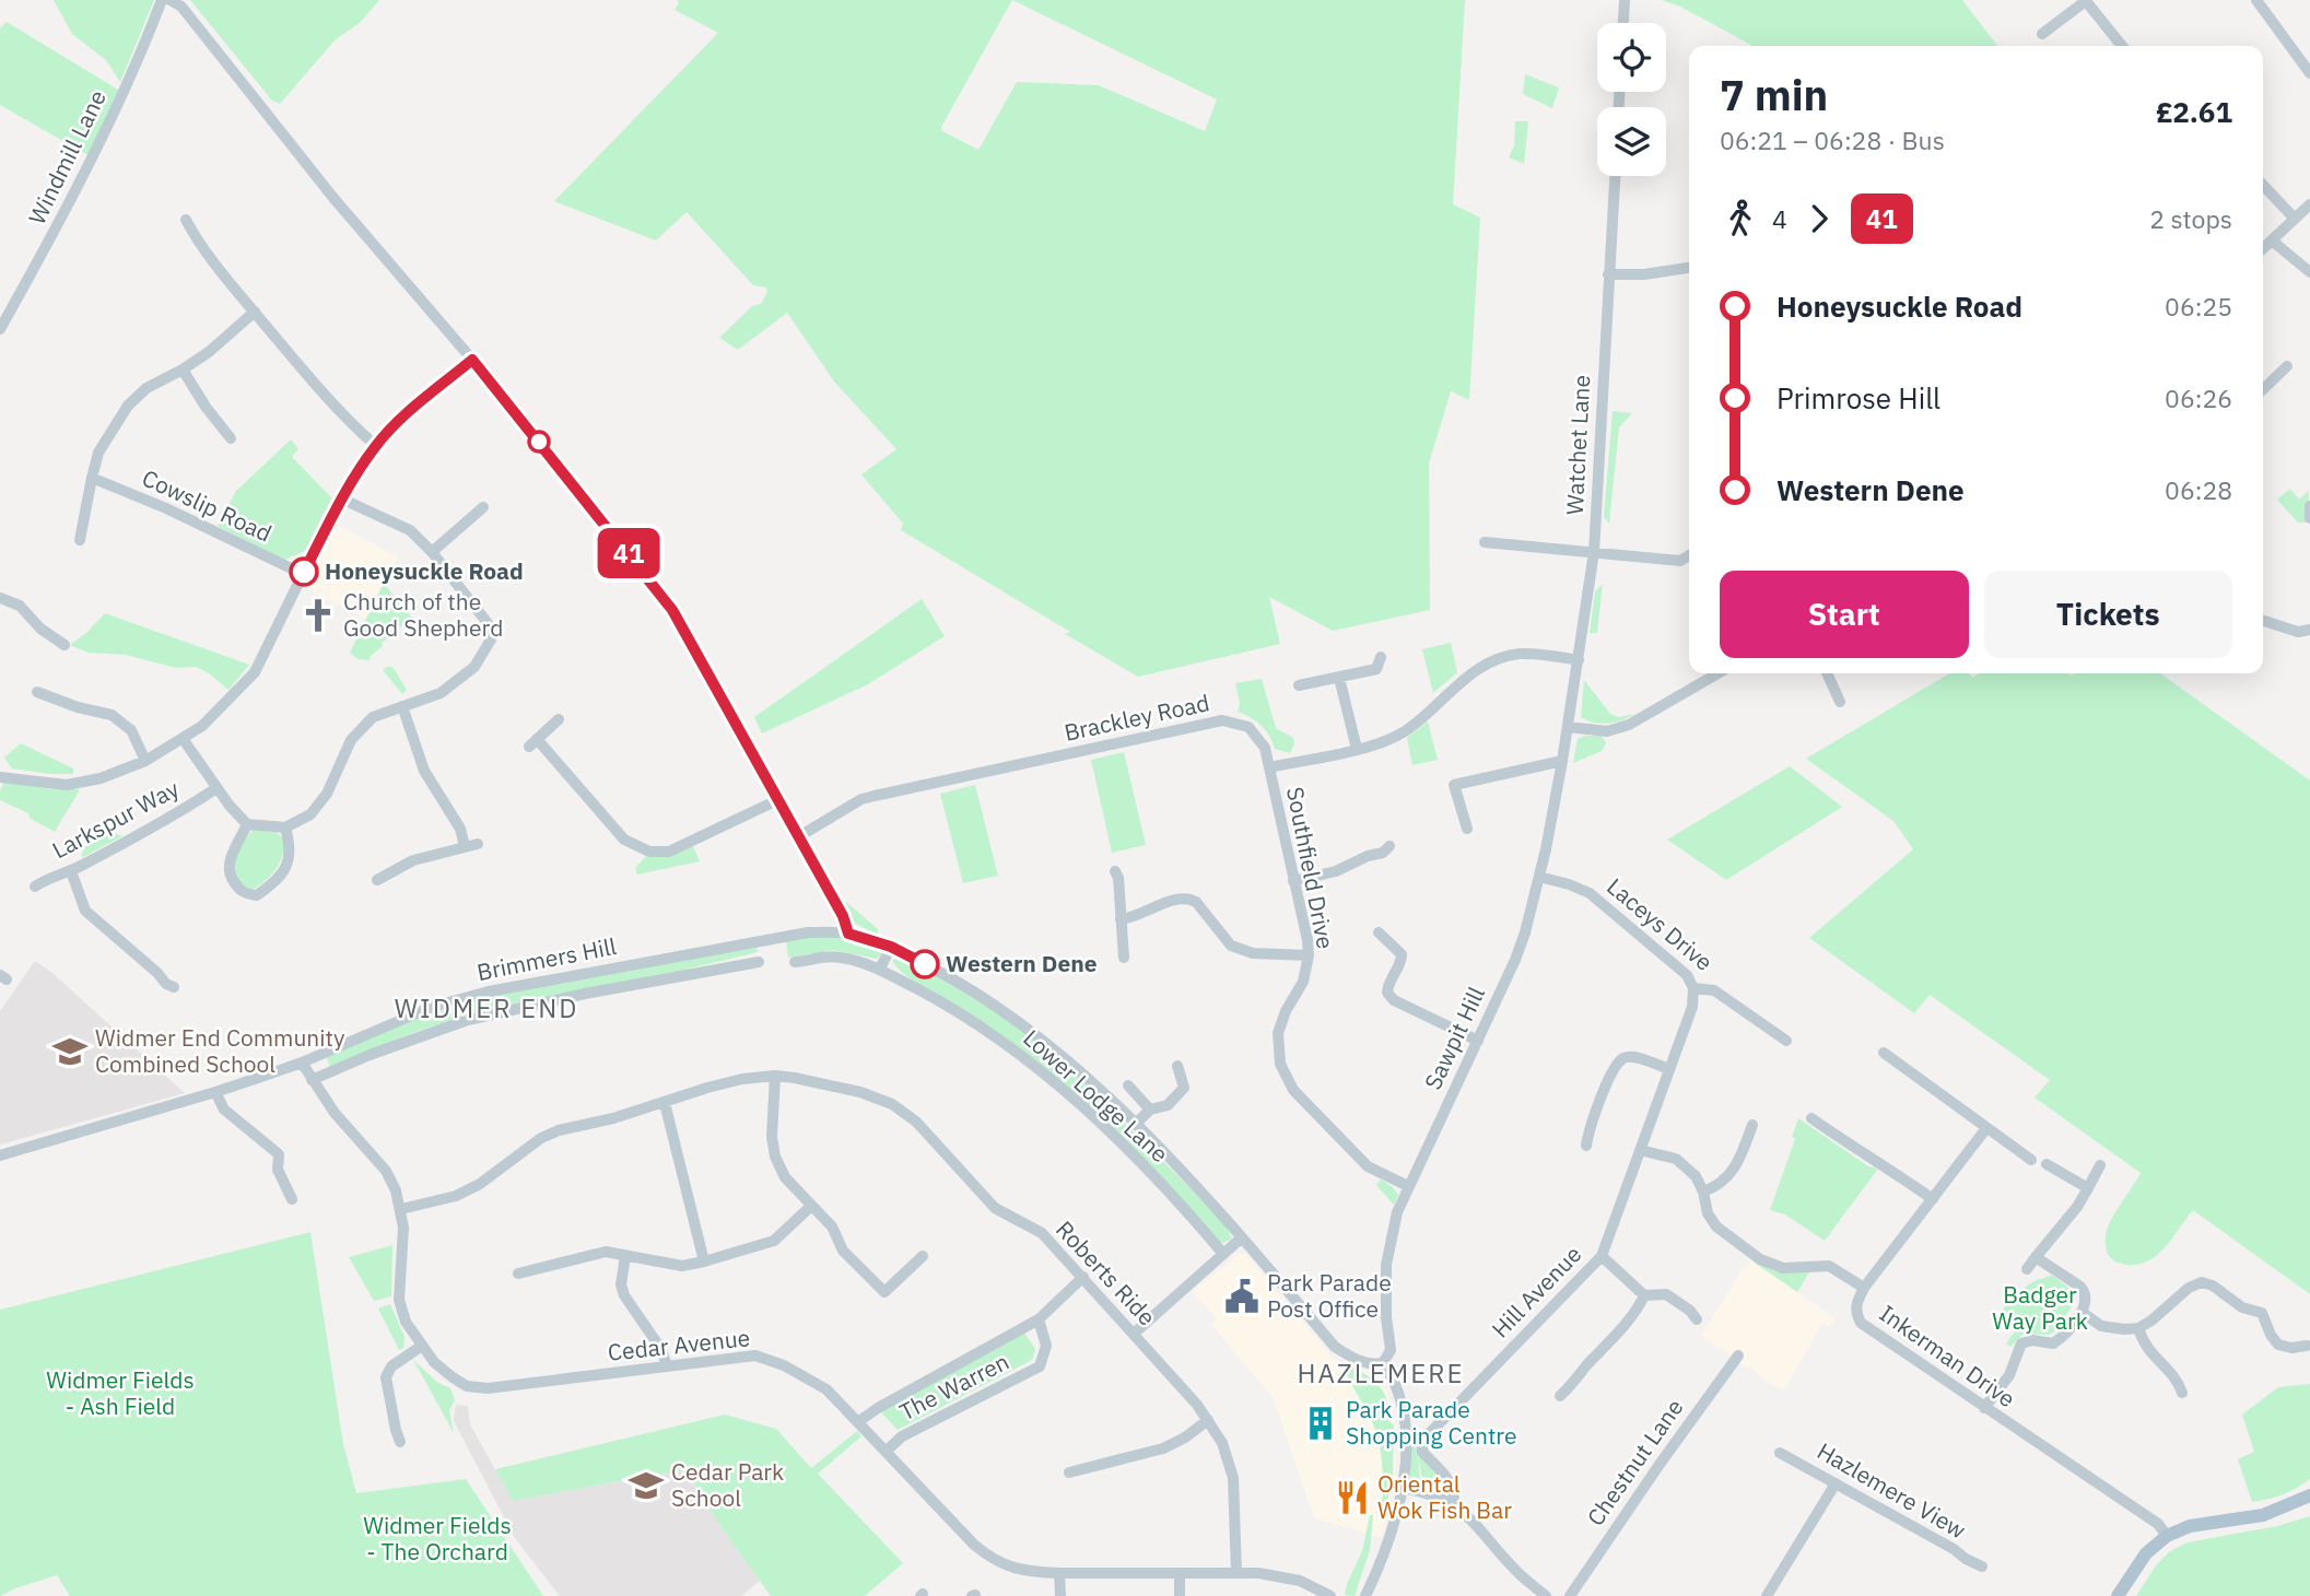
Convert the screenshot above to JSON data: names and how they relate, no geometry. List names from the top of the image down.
{
  "streets": {
    "street": [
      "Windmill Lane",
      "Watchet Lane",
      "Cowslip Road",
      "Brackley Road",
      "Larkspur Way",
      "Southfield Drive",
      "Laceys Drive",
      "Brimmers Hill",
      "Sawpit Hill",
      "Lower Lodge Lane",
      "Roberts Ride",
      "Hill Avenue",
      "Cedar Avenue",
      "Inkerman Drive",
      "The Warren",
      "Chestnut Lane",
      "Hazlemere View"
    ]
  },
  "crossings": [
    ["Watchet Lane", "Sawpit Hill"],
    ["Brackley Road", "Southfield Drive"],
    ["Southfield Drive", "Sawpit Hill"],
    ["Laceys Drive", "Sawpit Hill"],
    ["Laceys Drive", "Hill Avenue"],
    ["Brimmers Hill", "Cedar Avenue"],
    ["Roberts Ride", "Cedar Avenue"],
    ["Roberts Ride", "The Warren"],
    ["Cedar Avenue", "The Warren"]
  ],
  "districts": ["WIDMER END", "HAZLEMERE"],
  "parks": ["Badger Way Park", "Widmer Fields - Ash Field", "Widmer Fields - The Orchard"],
  "places": {
    "other": ["Honeysuckle Road", "Western Dene"],
    "church": ["Church of the Good Shepherd"],
    "school or university": ["Widmer End Community Combined School", "Cedar Park School"],
    "public building": ["Park Parade Post Office"],
    "building": ["Park Parade Shopping Centre"],
    "restaurant": ["Oriental Wok Fish Bar"]
  },
  "lines": ["bus line 41"],
  "page": {
    "on_map": "41",
    "heading": ["7 min", "06:21 – 06:28 · Bus", "£2.61"],
    "legs": ["4", "41", "2 stops"],
    "list": [
      {
        "name": "Honeysuckle Road",
        "value": "06:25"
      },
      {
        "name": "Primrose Hill",
        "value": "06:26"
      },
      {
        "name": "Western Dene",
        "value": "06:28"
      }
    ],
    "buttons": ["Start", "Tickets"]
  }
}
